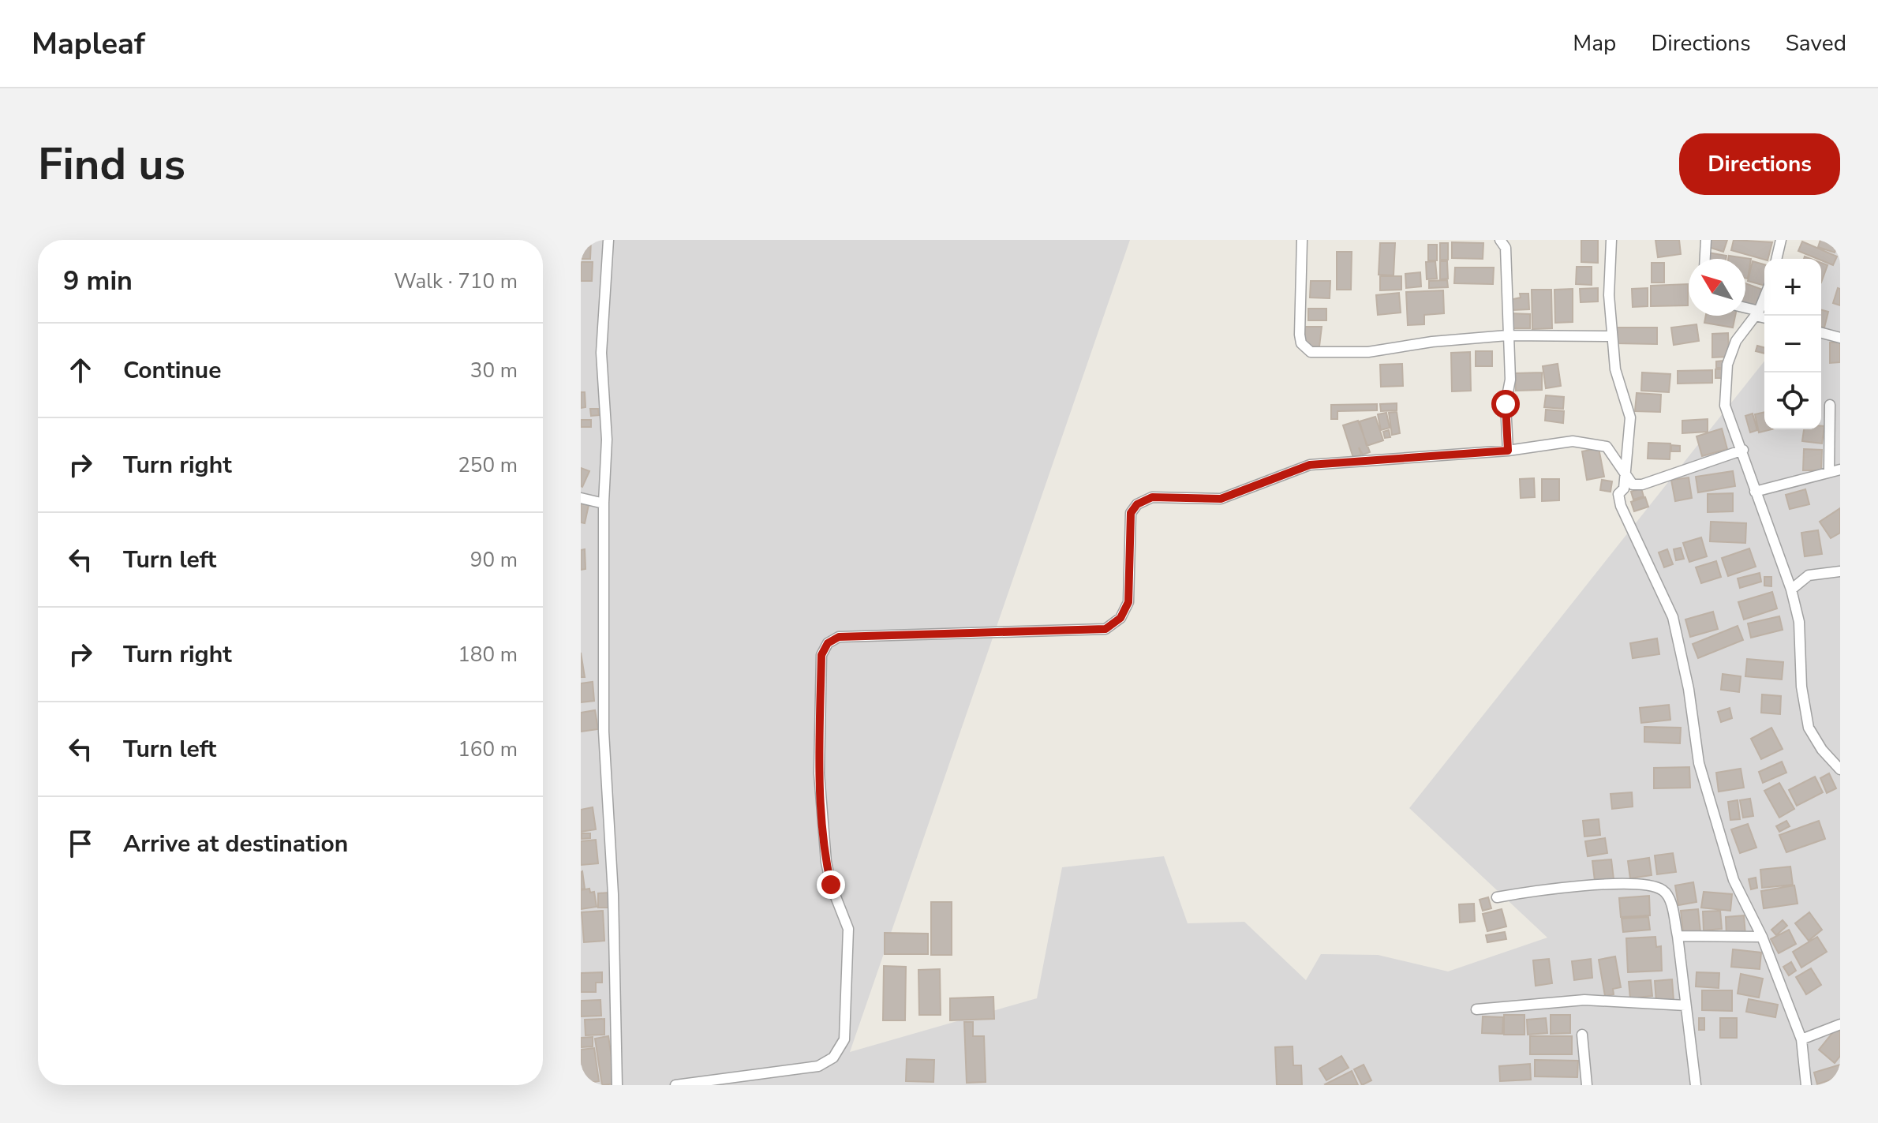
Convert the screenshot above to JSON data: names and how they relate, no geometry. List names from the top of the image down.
{
  "north": "top left",
  "page": {
    "header": "Mapleaf",
    "nav": ["Map", "Directions", "Saved"],
    "buttons": "Directions",
    "title": "Find us",
    "heading": ["9 min", "Walk · 710 m"],
    "map_buttons": ["+", "−"],
    "list": [
      ["Continue", "30 m"],
      ["Turn right", "250 m"],
      ["Turn left", "90 m"],
      ["Turn right", "180 m"],
      ["Turn left", "160 m"],
      "Arrive at destination"
    ]
  }
}
